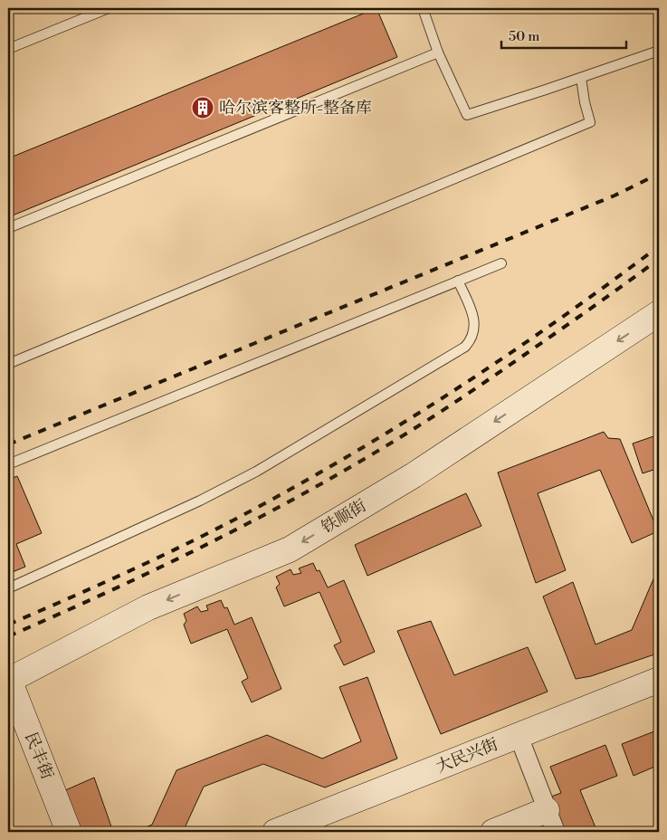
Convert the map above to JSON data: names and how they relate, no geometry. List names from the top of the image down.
{
  "streets": {
    "main road": ["铁顺街", "民丰街", "大民兴街"]
  },
  "crossings": [
    ["铁顺街", "民丰街"]
  ],
  "one_way": ["铁顺街"],
  "places": {
    "building": ["哈尔滨客整所-整备库"]
  },
  "scale_bar": "50 m"
}
